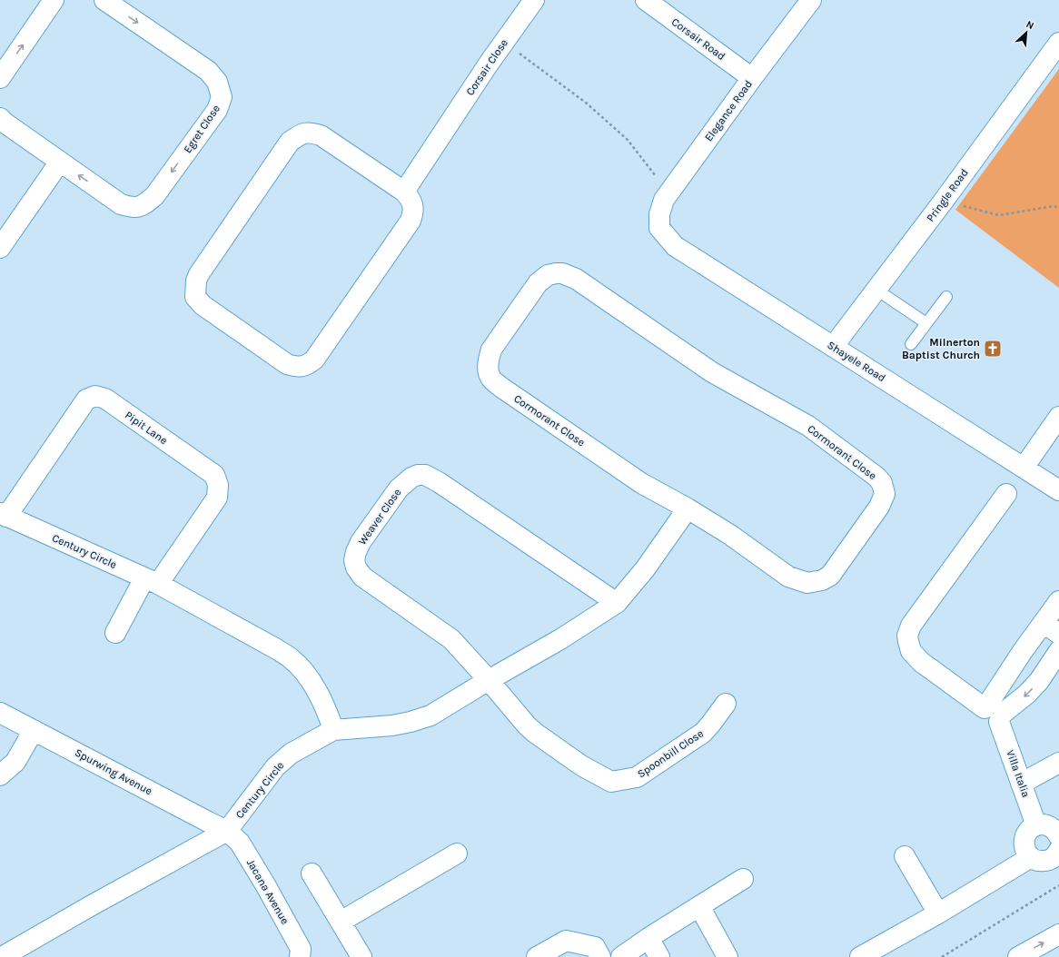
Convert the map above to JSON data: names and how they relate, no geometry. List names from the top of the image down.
{
  "streets": {
    "street": [
      "Corsair Road",
      "Corsair Close",
      "Elegance Road",
      "Egret Close",
      "Pringle Road",
      "Shayele Road",
      "Cormorant Close",
      "Pipit Lane",
      "Weaver Close",
      "Century Circle",
      "Spoonbill Close",
      "Spurwing Avenue",
      "Villa Italia",
      "Jacana Avenue"
    ]
  },
  "crossings": [
    ["Corsair Road", "Elegance Road"],
    ["Elegance Road", "Shayele Road"],
    ["Pringle Road", "Shayele Road"],
    ["Pipit Lane", "Century Circle"],
    ["Weaver Close", "Spoonbill Close"],
    ["Century Circle", "Spurwing Avenue"],
    ["Century Circle", "Jacana Avenue"],
    ["Spurwing Avenue", "Jacana Avenue"]
  ],
  "places": {
    "church": ["Milnerton Baptist Church"]
  },
  "north": "top right"
}
